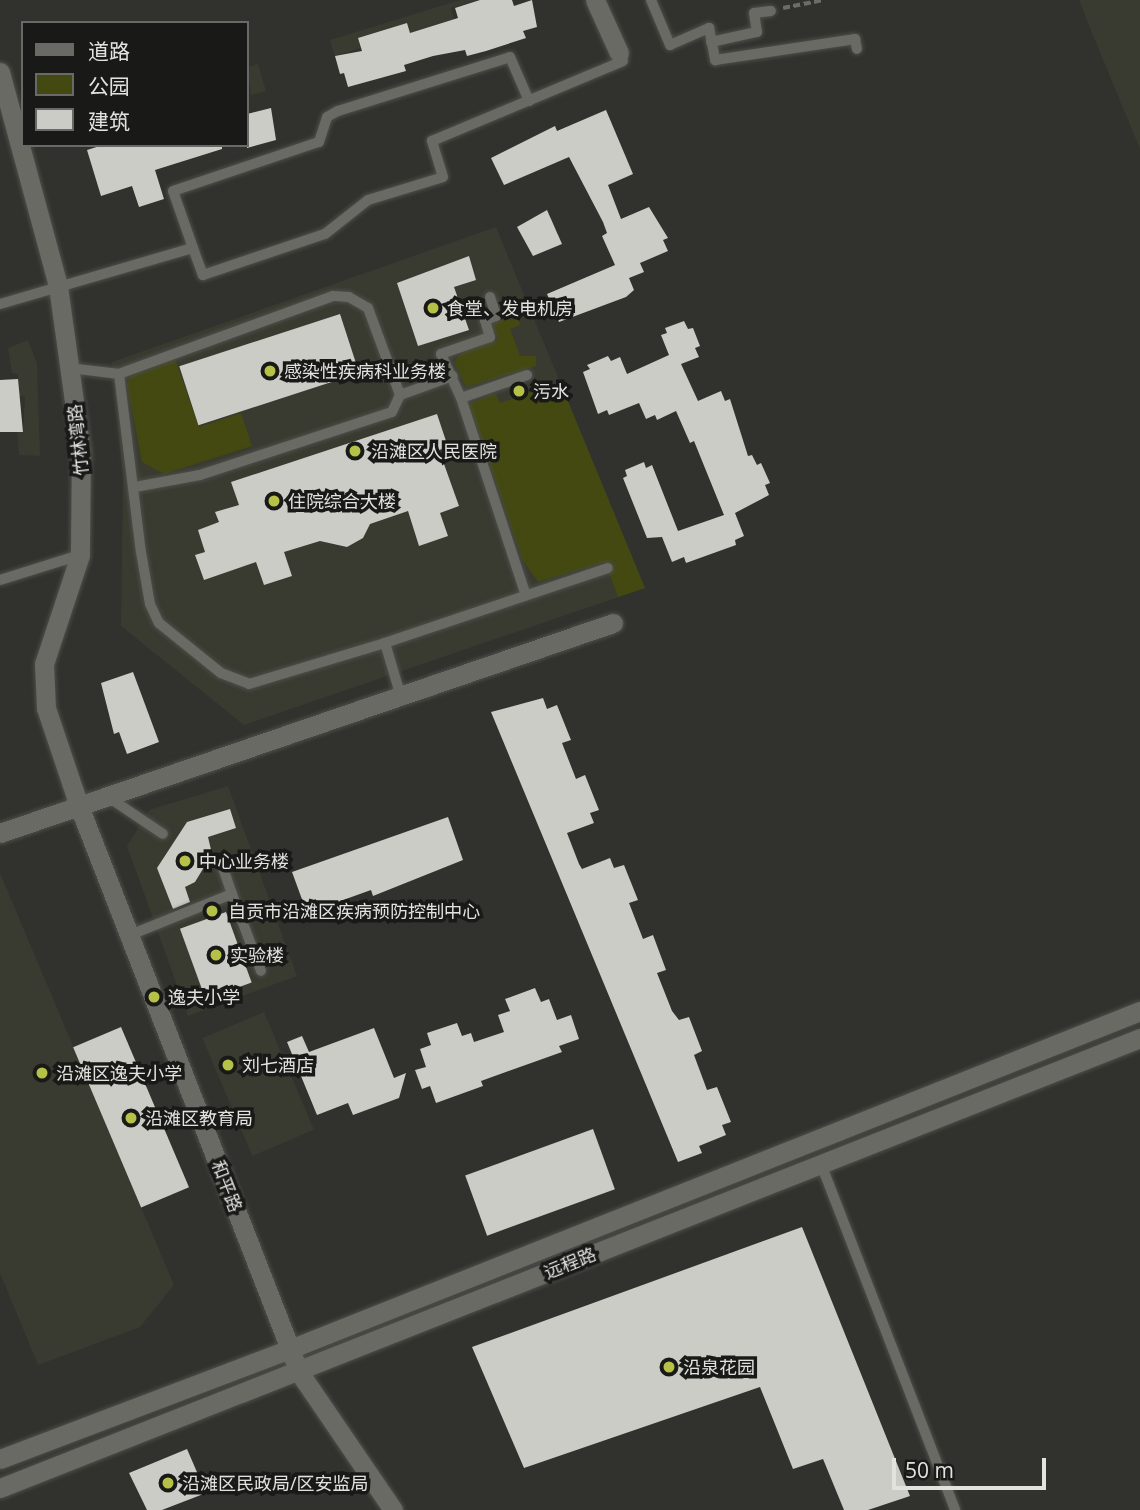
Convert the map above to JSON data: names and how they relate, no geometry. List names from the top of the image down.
{
  "streets": {
    "main road": ["竹林湾路", "和平路", "远程路"]
  },
  "crossings": [
    ["竹林湾路", "和平路"],
    ["和平路", "远程路"]
  ],
  "places": [
    "食堂、发电机房",
    "感染性疾病科业务楼",
    "污水",
    "沿滩区人民医院",
    "住院综合大楼",
    "中心业务楼",
    "自贡市沿滩区疾病预防控制中心",
    "实验楼",
    "逸夫小学",
    "刘七酒店",
    "沿滩区逸夫小学",
    "沿滩区教育局",
    "沿泉花园",
    "沿滩区民政局/区安监局"
  ],
  "legend": ["道路", "公园", "建筑"],
  "scale_bar": "50 m"
}
